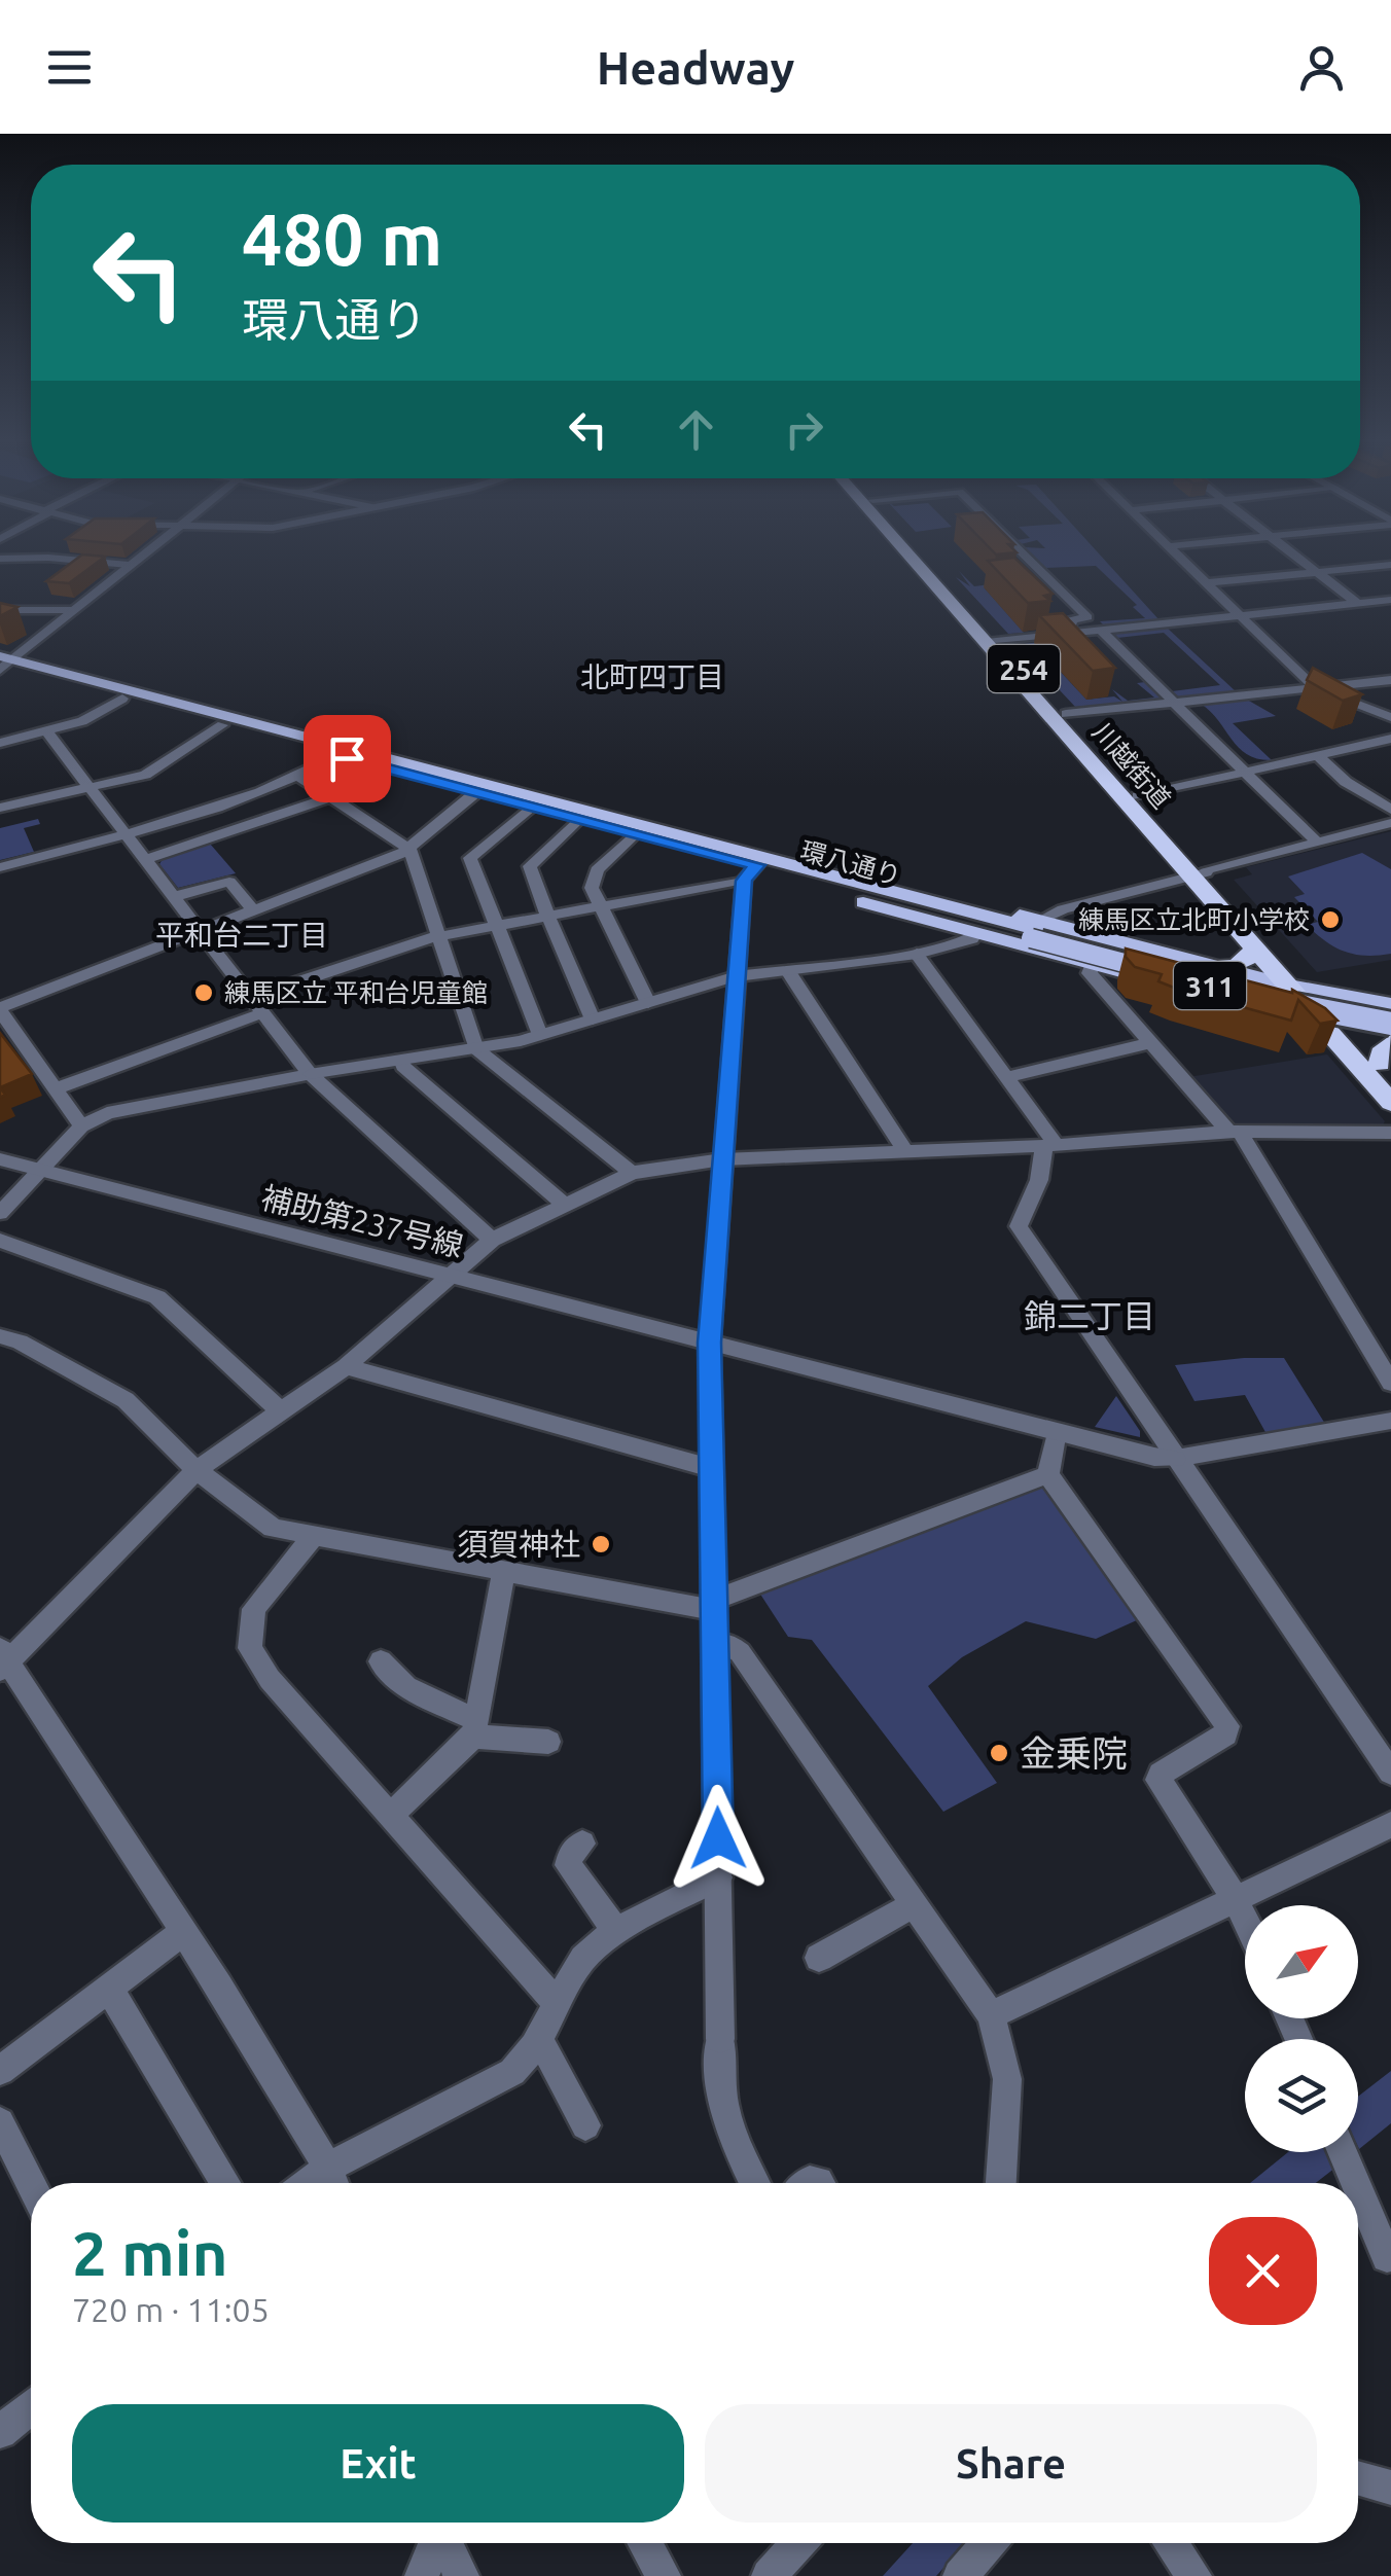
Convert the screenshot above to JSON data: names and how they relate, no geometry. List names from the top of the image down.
{
  "streets": {
    "highway": ["254", "川越街道"],
    "main road": ["環八通り", "311"],
    "street": ["補助第237号線"]
  },
  "districts": ["北町四丁目", "平和台二丁目", "錦二丁目"],
  "places": [
    "練馬区立北町小学校",
    "練馬区立 平和台児童館",
    "須賀神社",
    "金乗院"
  ],
  "north": "top right",
  "page": {
    "header": "Headway",
    "turn": ["480 m", "環八通り"],
    "heading": ["2 min", "720 m · 11:05"],
    "buttons": ["Exit", "Share"]
  }
}
